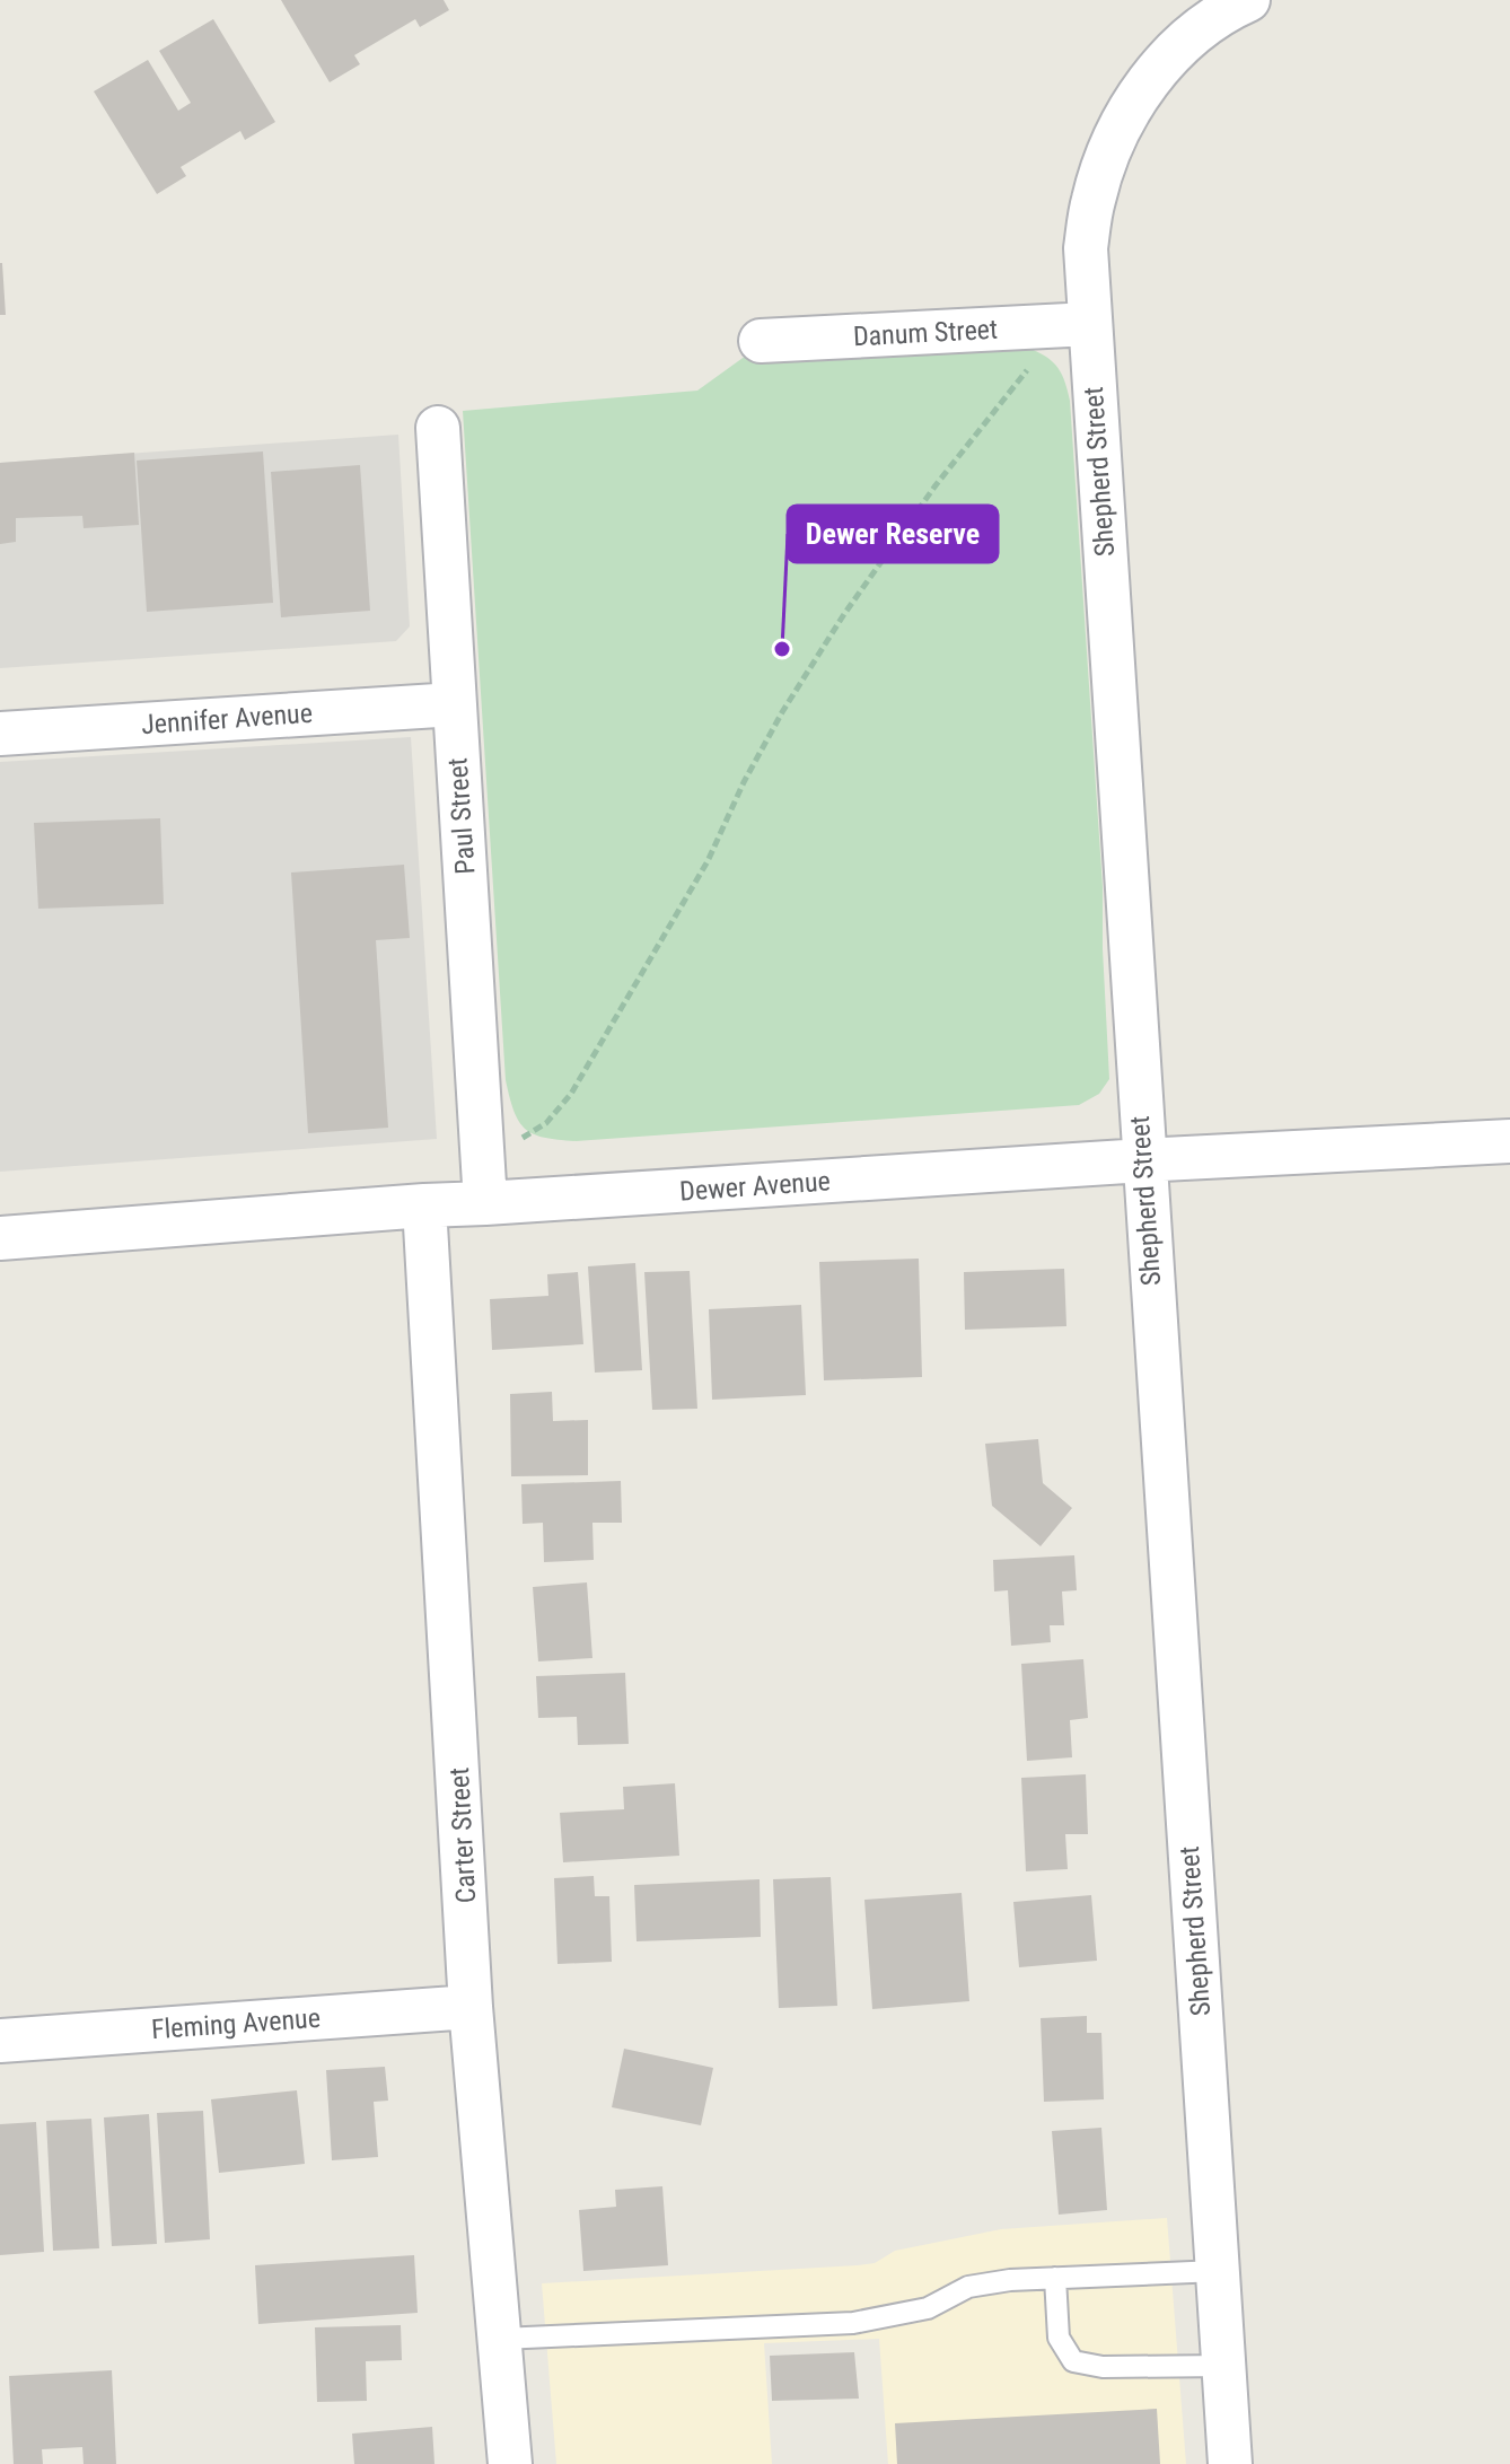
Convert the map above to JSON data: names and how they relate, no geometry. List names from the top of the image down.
{
  "streets": {
    "street": [
      "Danum Street",
      "Shepherd Street",
      "Jennifer Avenue",
      "Paul Street",
      "Dewer Avenue",
      "Carter Street",
      "Fleming Avenue"
    ]
  },
  "crossings": [
    ["Danum Street", "Shepherd Street"],
    ["Shepherd Street", "Dewer Avenue"],
    ["Jennifer Avenue", "Paul Street"],
    ["Paul Street", "Dewer Avenue"],
    ["Dewer Avenue", "Carter Street"],
    ["Carter Street", "Fleming Avenue"]
  ],
  "places": ["Dewer Reserve"]
}
